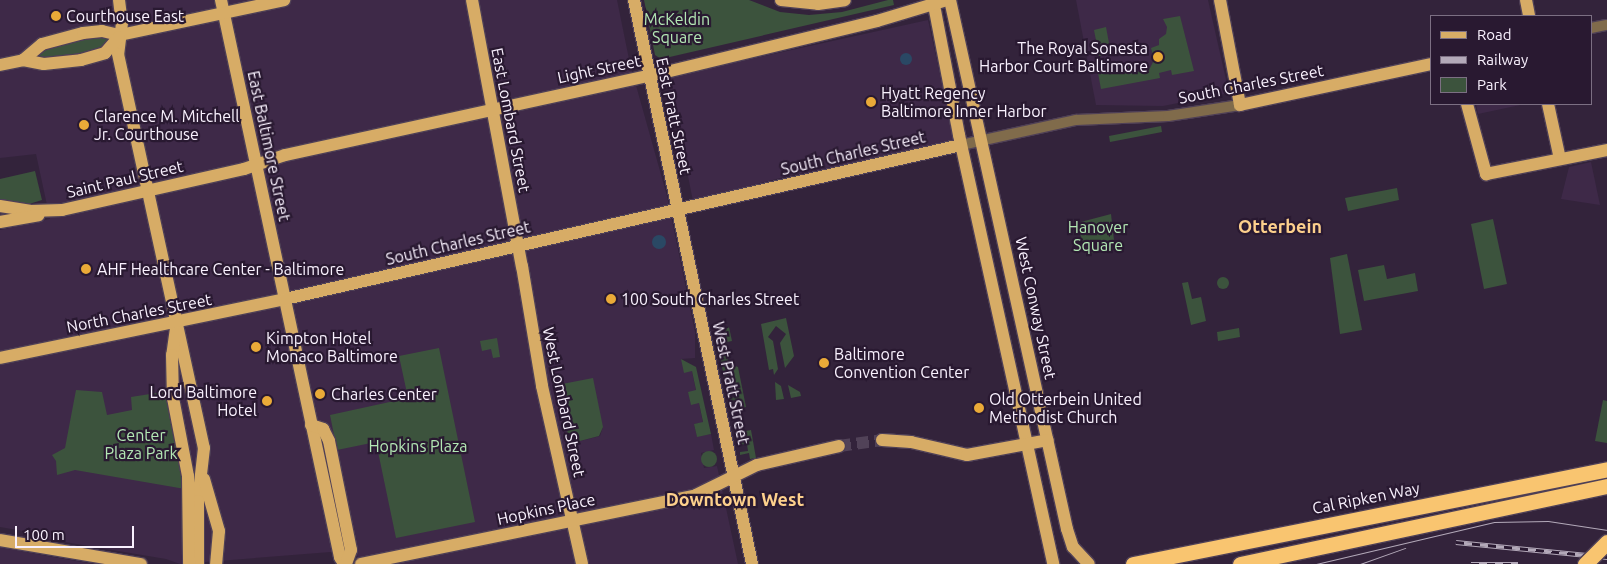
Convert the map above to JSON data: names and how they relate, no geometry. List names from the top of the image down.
{
  "streets": {
    "highway": ["Cal Ripken Way"],
    "main road": [
      "Light Street",
      "South Charles Street",
      "East Pratt Street",
      "East Lombard Street",
      "East Baltimore Street",
      "Saint Paul Street",
      "West Conway Street",
      "North Charles Street",
      "West Pratt Street",
      "West Lombard Street",
      "Hopkins Place"
    ]
  },
  "crossings": [
    ["Light Street", "East Pratt Street"],
    ["Light Street", "East Lombard Street"],
    ["Light Street", "East Baltimore Street"],
    ["Light Street", "Saint Paul Street"],
    ["Light Street", "West Conway Street"],
    ["South Charles Street", "East Pratt Street"],
    ["South Charles Street", "East Lombard Street"],
    ["South Charles Street", "East Baltimore Street"],
    ["South Charles Street", "West Conway Street"],
    ["South Charles Street", "North Charles Street"],
    ["South Charles Street", "West Pratt Street"],
    ["South Charles Street", "West Lombard Street"],
    ["East Pratt Street", "West Pratt Street"],
    ["East Lombard Street", "West Lombard Street"],
    ["East Baltimore Street", "Saint Paul Street"],
    ["East Baltimore Street", "North Charles Street"],
    ["West Pratt Street", "Hopkins Place"],
    ["West Lombard Street", "Hopkins Place"]
  ],
  "districts": ["Otterbein", "Downtown West"],
  "parks": [
    "McKeldin Square",
    "Hanover Square",
    "Center Plaza Park",
    "Hopkins Plaza"
  ],
  "places": [
    "Courthouse East",
    "The Royal Sonesta Harbor Court Baltimore",
    "Hyatt Regency Baltimore Inner Harbor",
    "Clarence M. Mitchell Jr. Courthouse",
    "AHF Healthcare Center - Baltimore",
    "100 South Charles Street",
    "Kimpton Hotel Monaco Baltimore",
    "Baltimore Convention Center",
    "Charles Center",
    "Lord Baltimore Hotel",
    "Old Otterbein United Methodist Church"
  ],
  "legend": ["Road", "Railway", "Park"],
  "scale_bar": "100 m"
}
